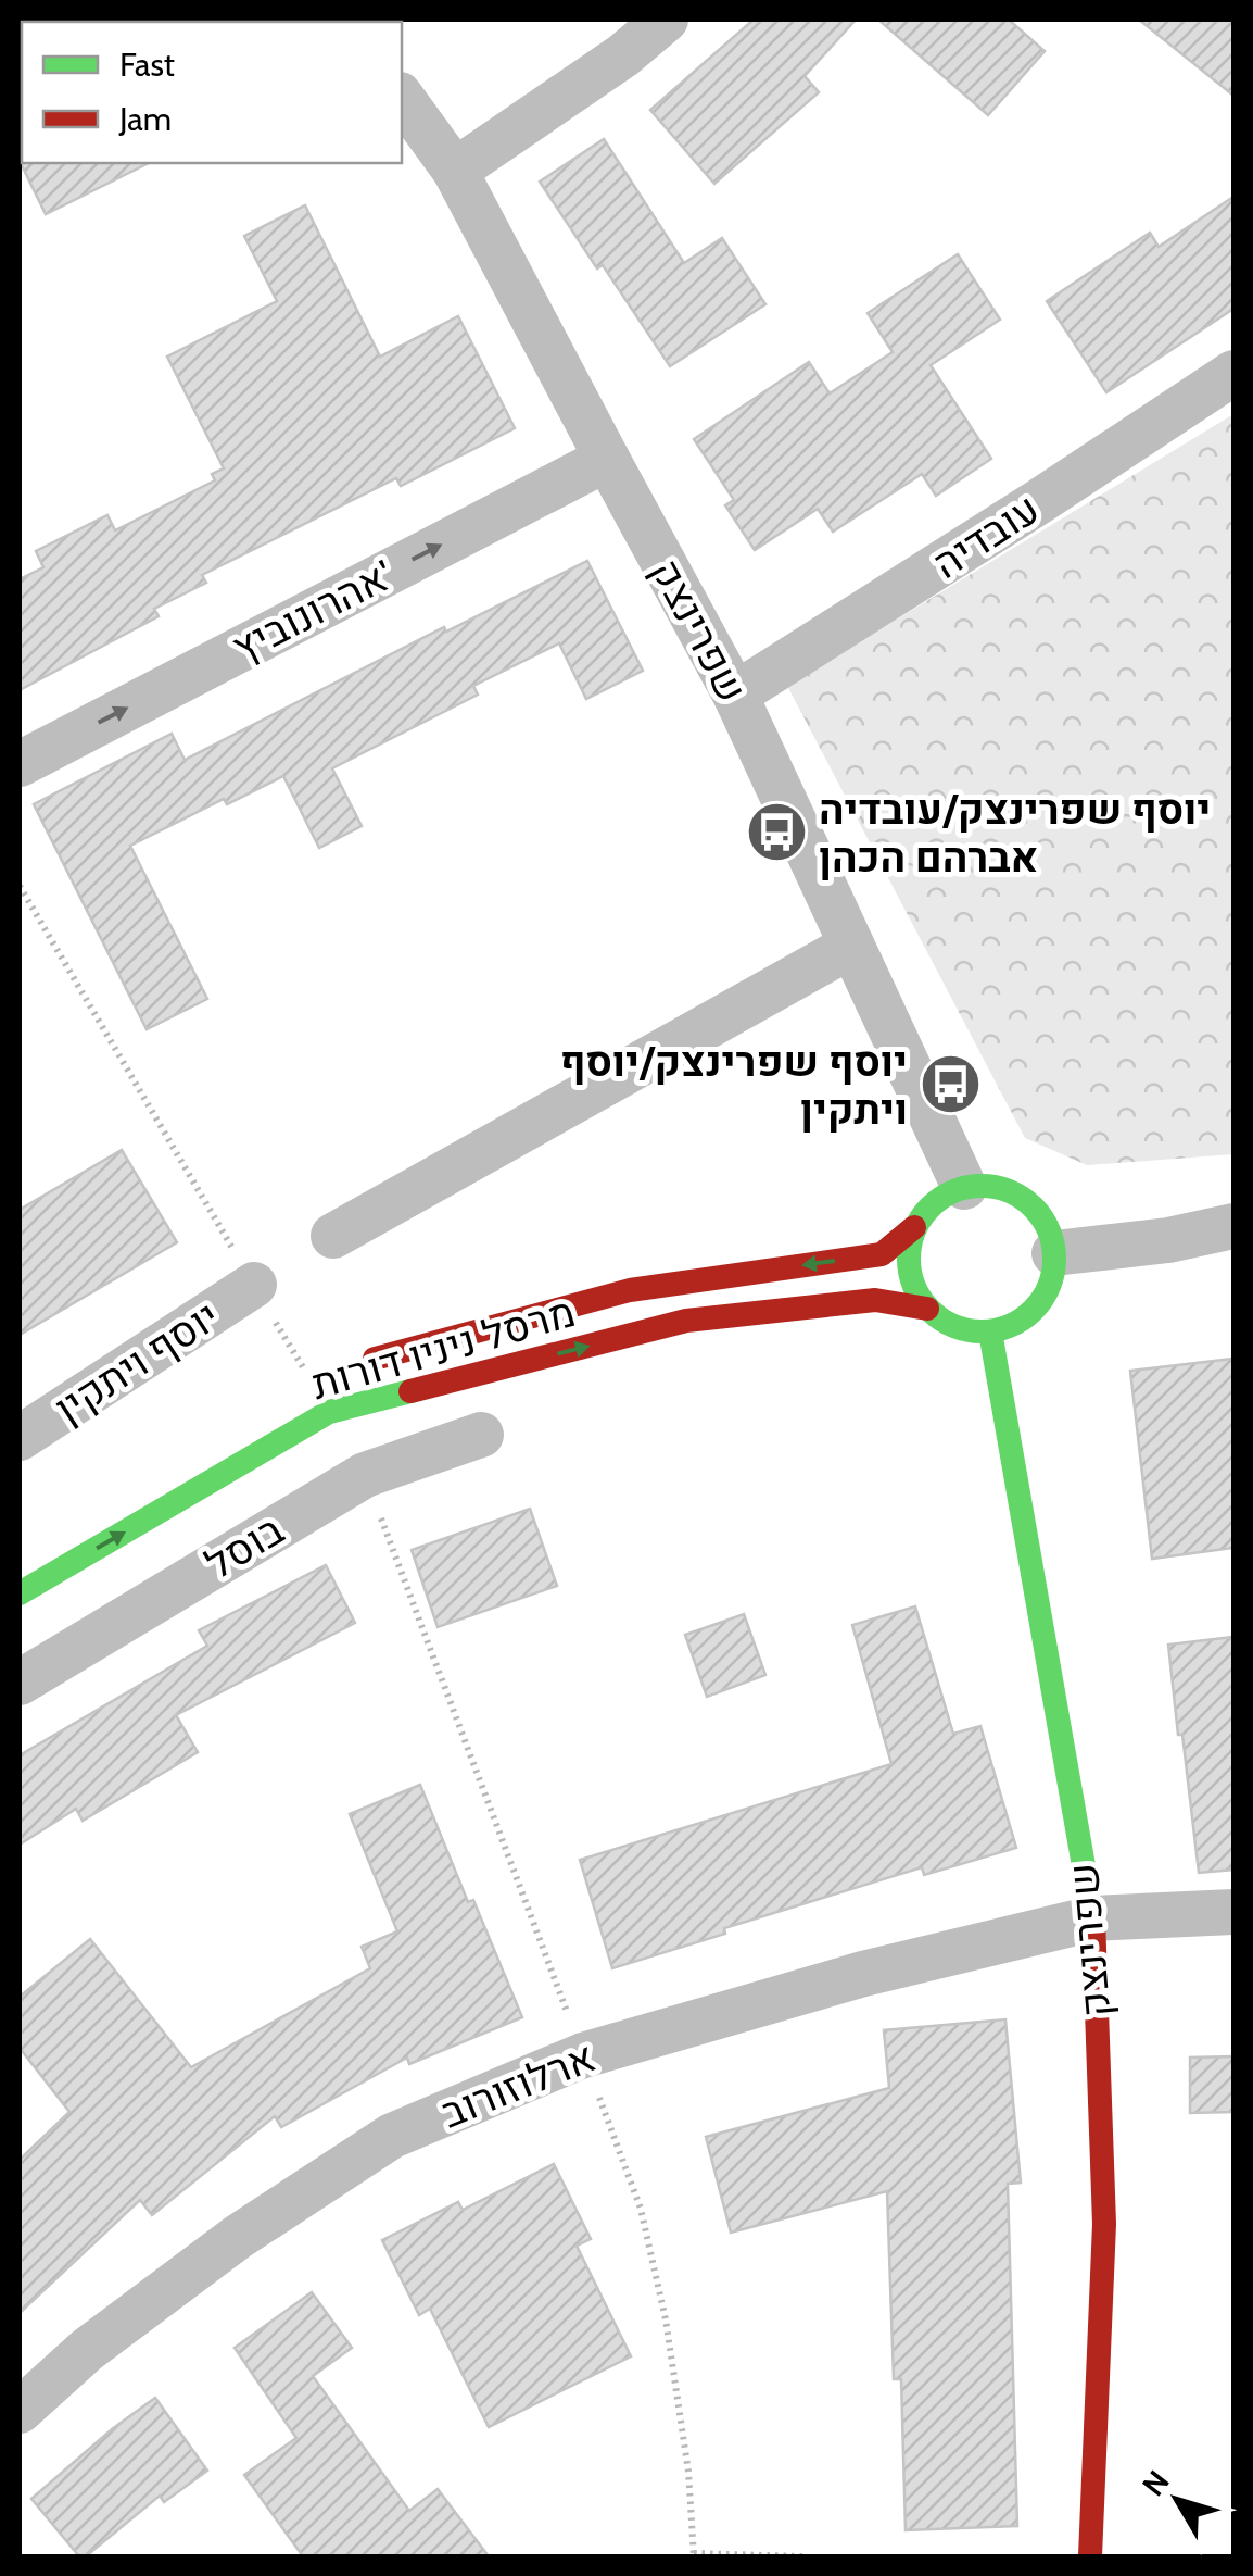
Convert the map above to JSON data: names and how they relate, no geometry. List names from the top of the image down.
{
  "streets": {
    "street": [
      "עובדיה",
      "אהרונוביץ'",
      "שפרינצק",
      "מרסל ניניו דורות",
      "יוסף ויתקין",
      "בוסל",
      "ארלוזורוב"
    ]
  },
  "crossings": [
    ["עובדיה", "שפרינצק"],
    ["אהרונוביץ'", "שפרינצק"],
    ["שפרינצק", "מרסל ניניו דורות"],
    ["שפרינצק", "ארלוזורוב"]
  ],
  "one_way": ["אהרונוביץ'"],
  "places": {
    "bus stop": ["יוסף שפרינצק/עובדיה אברהם הכהן", "יוסף שפרינצק/יוסף ויתקין"]
  },
  "legend": ["Fast", "Jam"],
  "north": "top left"
}
